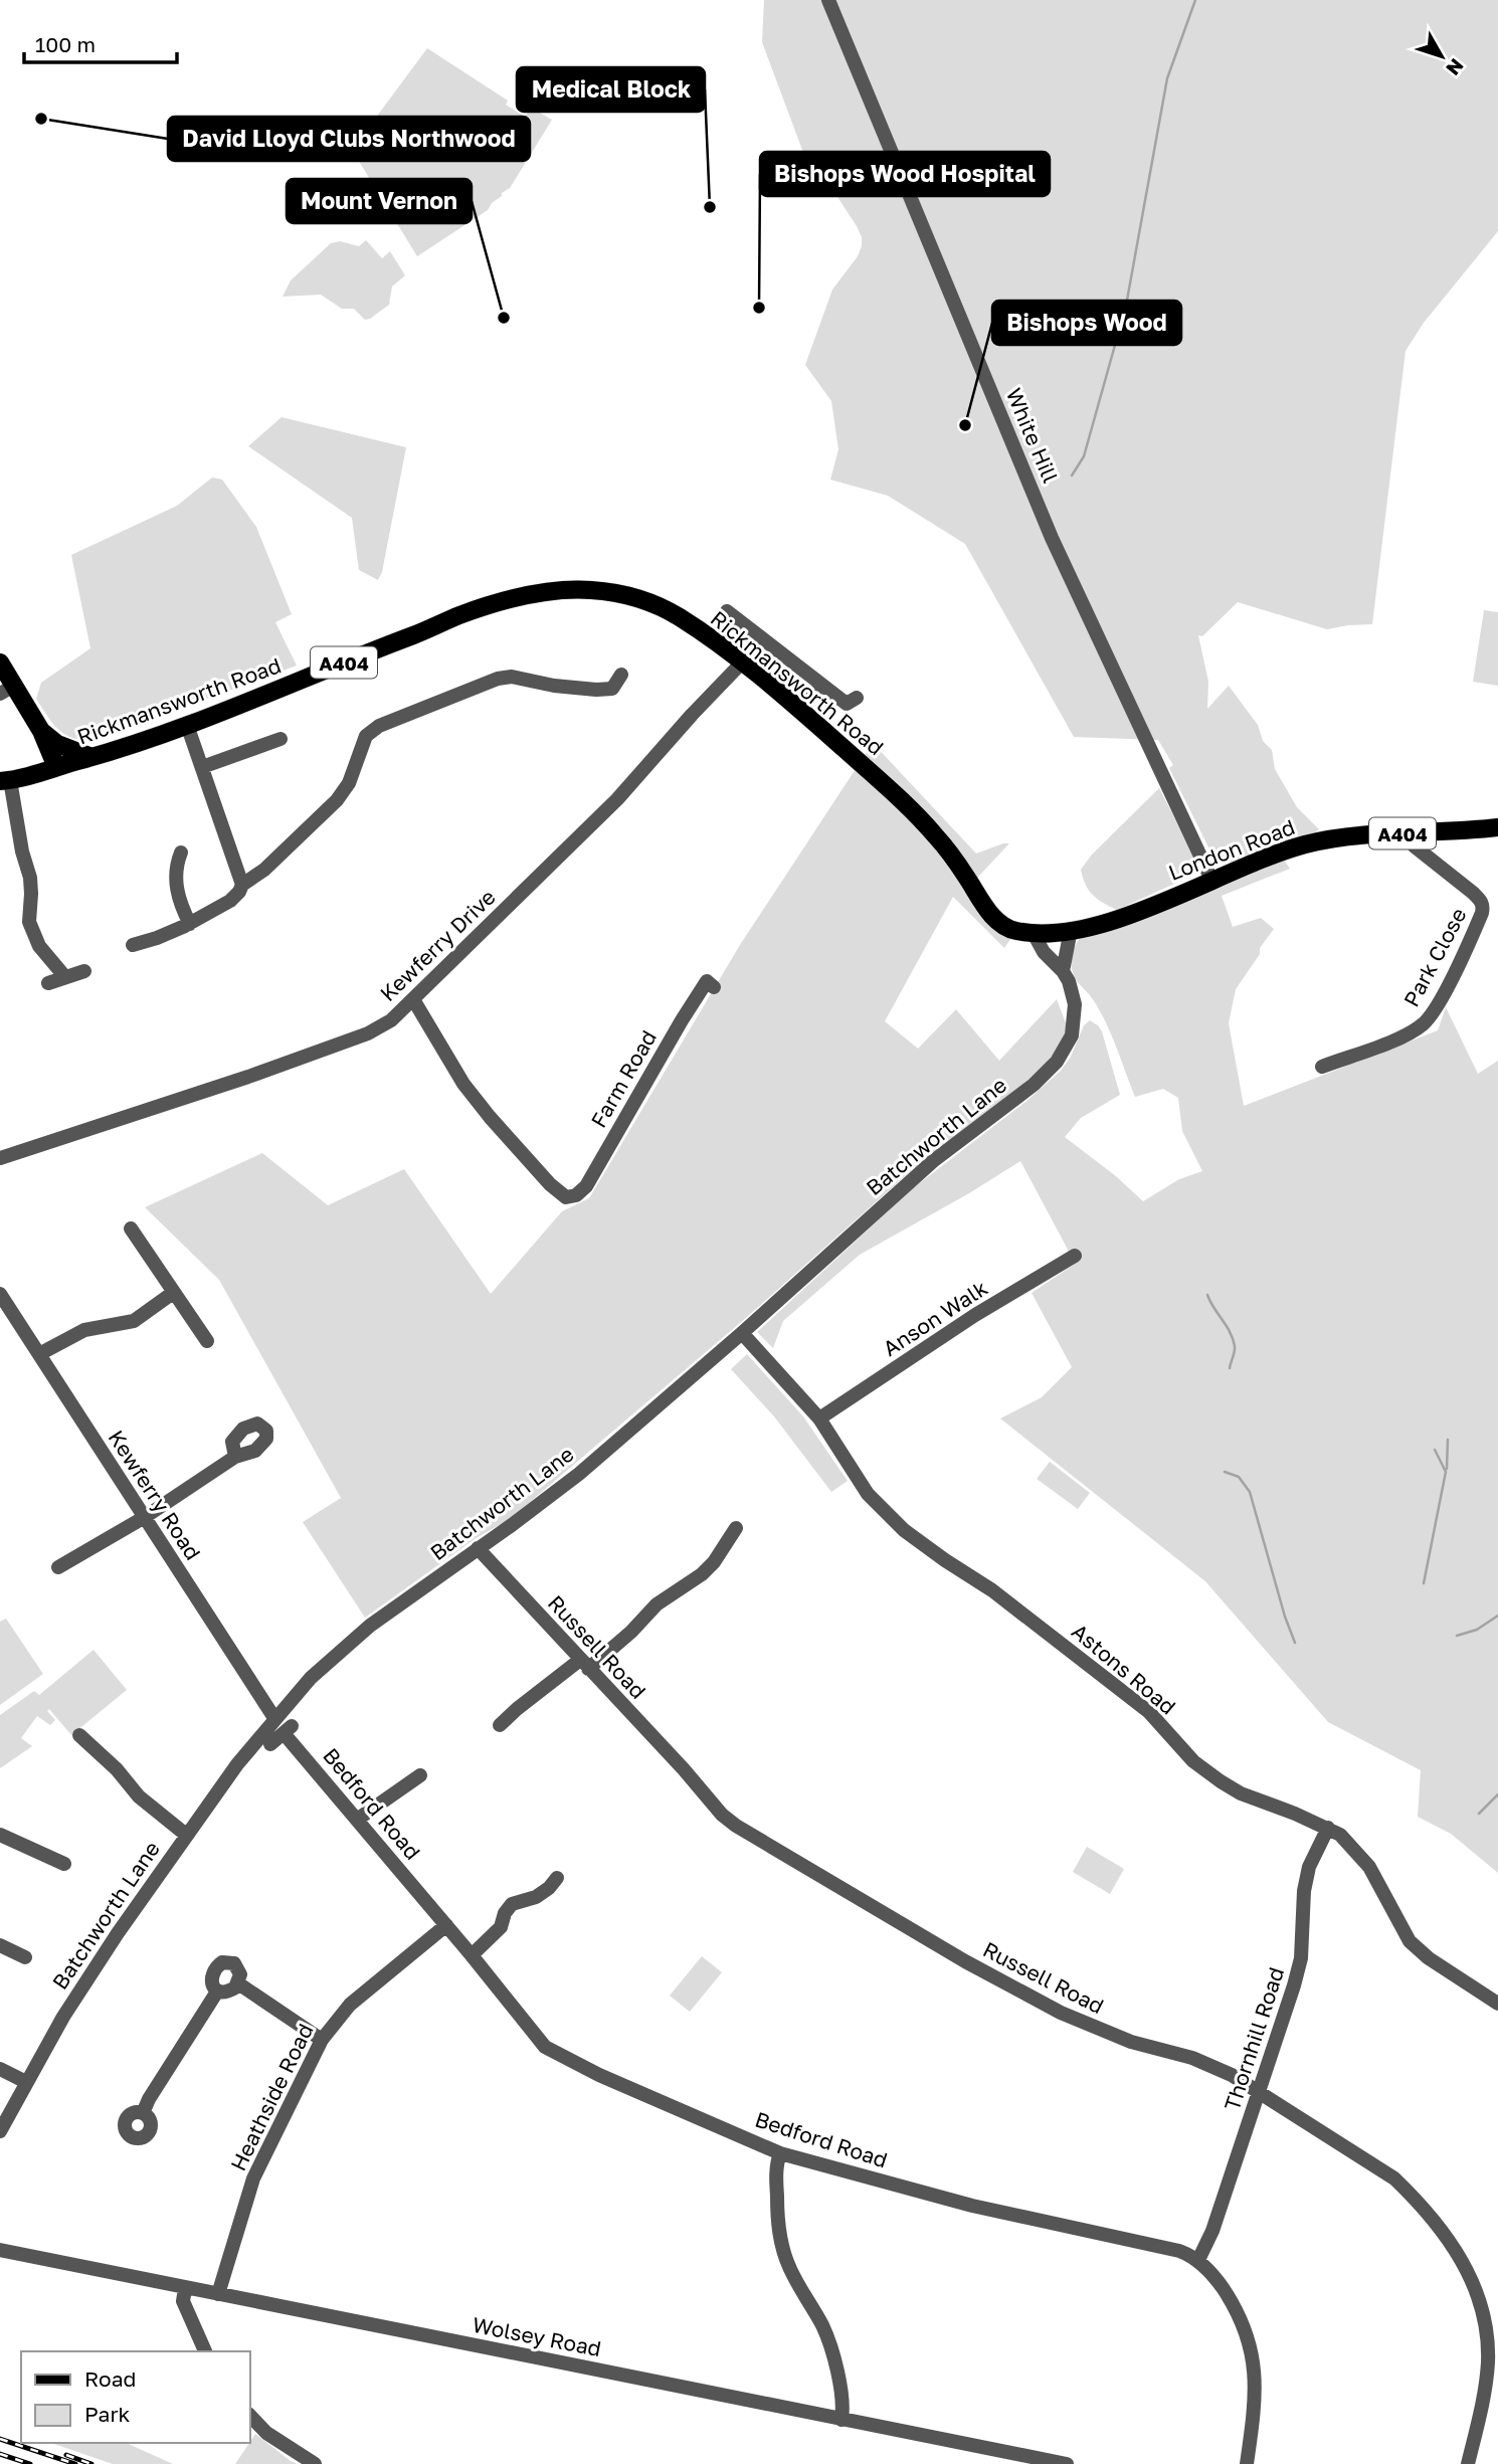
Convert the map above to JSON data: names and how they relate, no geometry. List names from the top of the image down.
{
  "streets": {
    "main road": ["A404", "Rickmansworth Road", "London Road"],
    "street": [
      "White Hill",
      "Kewferry Drive",
      "Park Close",
      "Farm Road",
      "Batchworth Lane",
      "Anson Walk",
      "Kewferry Road",
      "Russell Road",
      "Astons Road",
      "Bedford Road",
      "Thornhill Road",
      "Heathside Road",
      "Wolsey Road"
    ]
  },
  "crossings": [
    ["White Hill", "London Road"],
    ["Rickmansworth Road", "London Road"],
    ["Rickmansworth Road", "Kewferry Drive"],
    ["Rickmansworth Road", "Batchworth Lane"],
    ["London Road", "Park Close"],
    ["London Road", "Batchworth Lane"],
    ["Kewferry Drive", "Farm Road"],
    ["Batchworth Lane", "Kewferry Road"],
    ["Batchworth Lane", "Russell Road"],
    ["Batchworth Lane", "Astons Road"],
    ["Anson Walk", "Astons Road"],
    ["Russell Road", "Thornhill Road"],
    ["Astons Road", "Thornhill Road"],
    ["Bedford Road", "Thornhill Road"],
    ["Bedford Road", "Heathside Road"],
    ["Heathside Road", "Wolsey Road"]
  ],
  "places": [
    "David Lloyd Clubs Northwood",
    "Medical Block",
    "Bishops Wood Hospital",
    "Mount Vernon",
    "Bishops Wood"
  ],
  "legend": ["Road", "Park"],
  "scale_bar": "100 m",
  "north": "bottom right"
}
